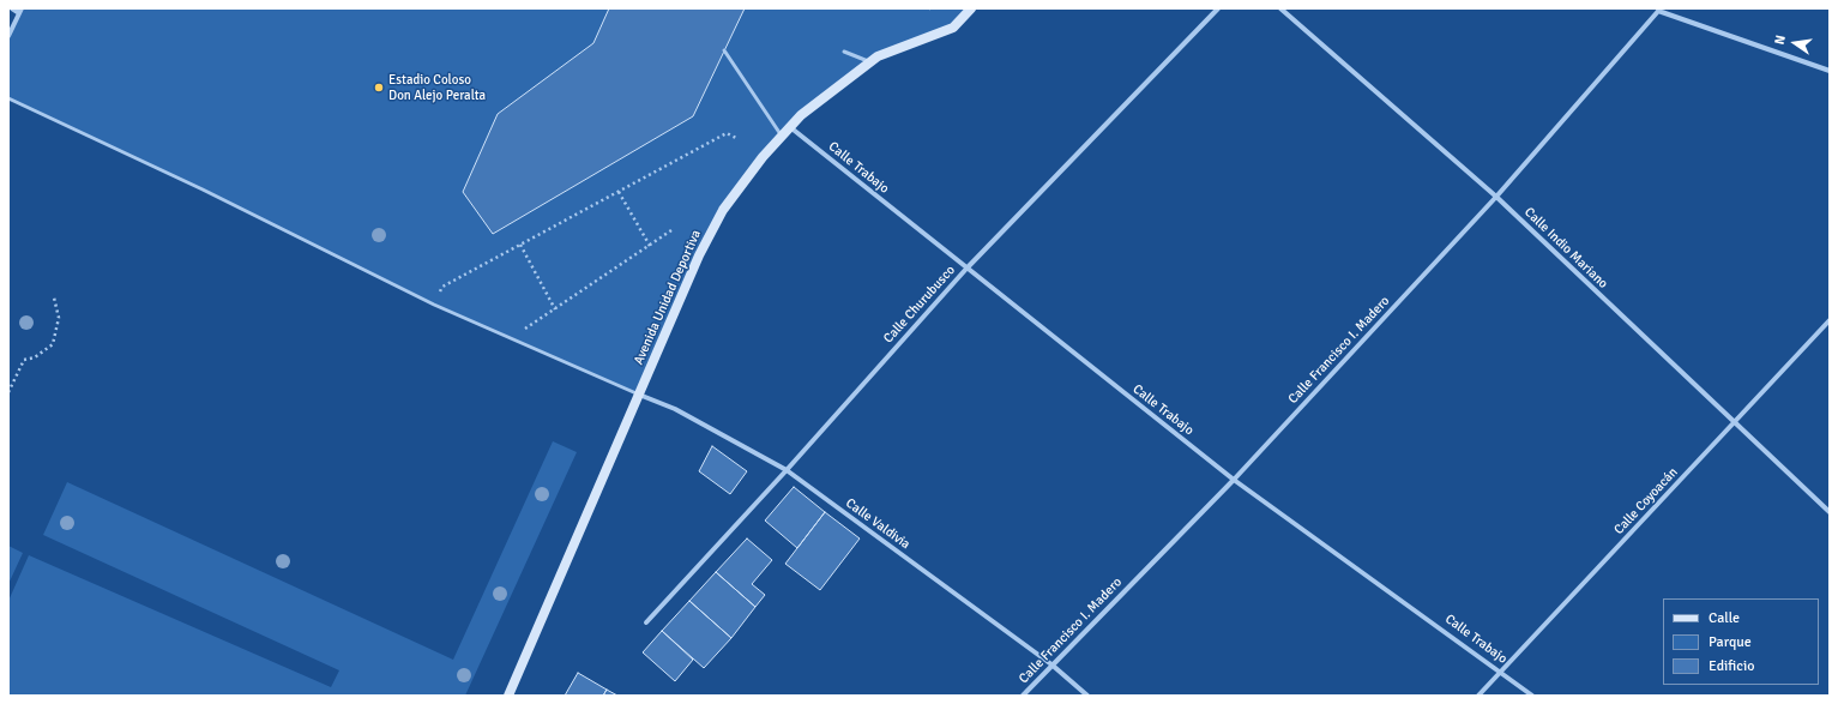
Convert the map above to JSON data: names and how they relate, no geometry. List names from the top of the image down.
{
  "streets": {
    "street": [
      "Calle Trabajo",
      "Calle Indio Mariano",
      "Avenida Unidad Deportiva",
      "Calle Churubusco",
      "Calle Francisco I. Madero",
      "Calle Coyoacán",
      "Calle Valdivia"
    ]
  },
  "crossings": [
    ["Calle Trabajo", "Avenida Unidad Deportiva"],
    ["Calle Trabajo", "Calle Churubusco"],
    ["Calle Trabajo", "Calle Francisco I. Madero"],
    ["Calle Trabajo", "Calle Coyoacán"],
    ["Calle Indio Mariano", "Calle Francisco I. Madero"],
    ["Calle Indio Mariano", "Calle Coyoacán"],
    ["Avenida Unidad Deportiva", "Calle Valdivia"],
    ["Calle Churubusco", "Calle Valdivia"],
    ["Calle Francisco I. Madero", "Calle Valdivia"]
  ],
  "places": ["Estadio Coloso Don Alejo Peralta"],
  "legend": ["Calle", "Parque", "Edificio"],
  "north": "left"
}
